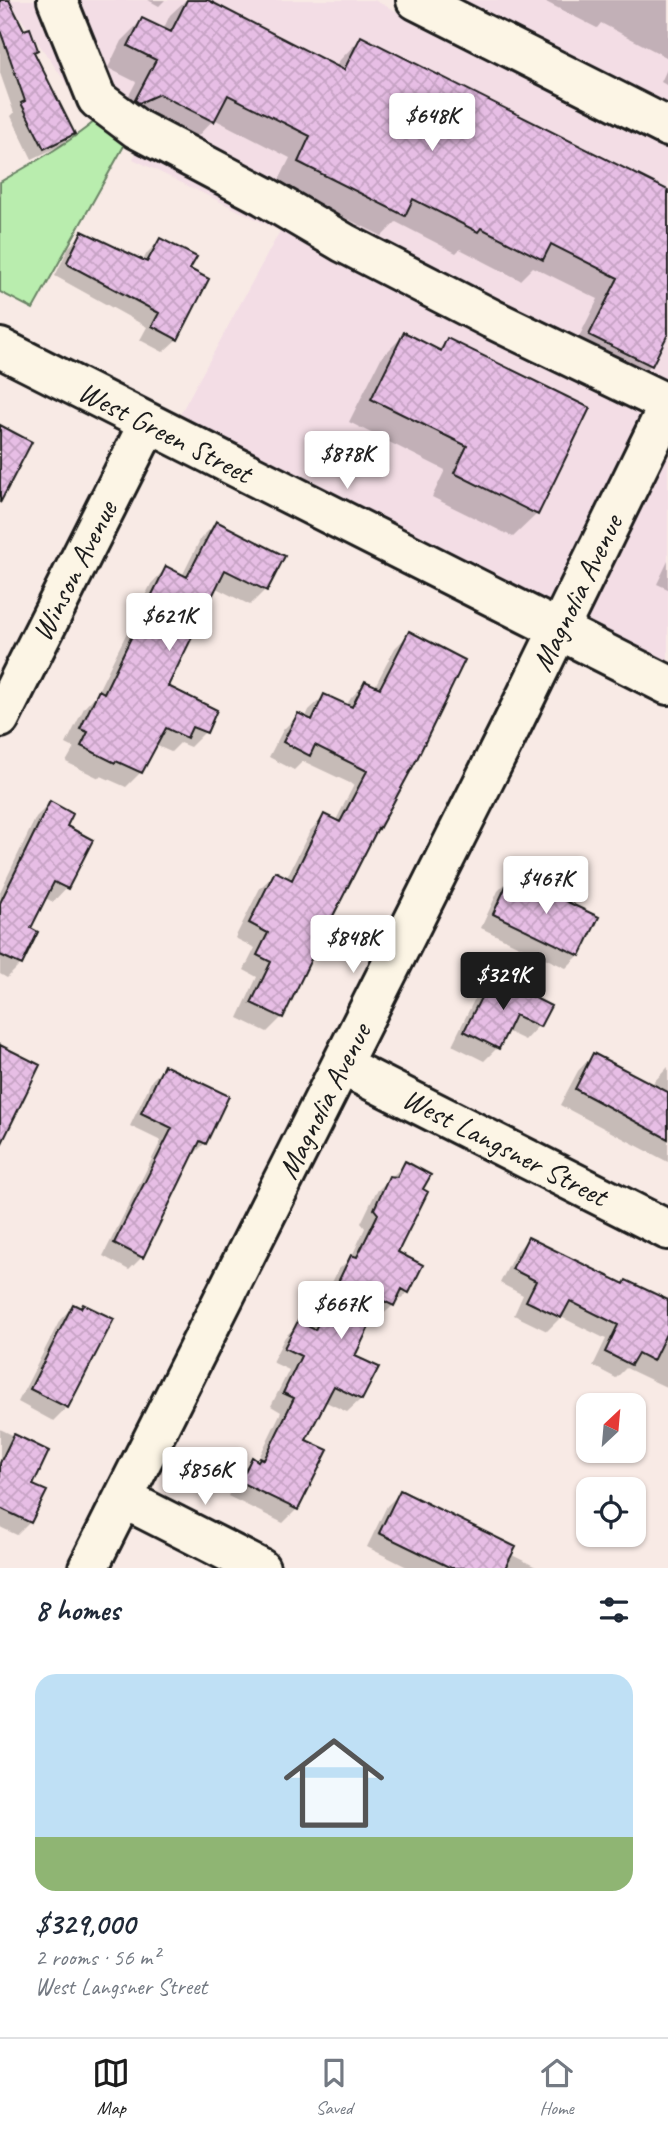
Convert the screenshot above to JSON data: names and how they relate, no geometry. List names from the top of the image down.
{
  "streets": {
    "street": [
      "West Green Street",
      "Winson Avenue",
      "Magnolia Avenue",
      "West Langsner Street"
    ]
  },
  "crossings": [
    ["West Green Street", "Winson Avenue"],
    ["West Green Street", "Magnolia Avenue"],
    ["Magnolia Avenue", "West Langsner Street"]
  ],
  "north": "top right",
  "page": {
    "price": [
      "$648K",
      "$878K",
      "$621K",
      "$467K",
      "$848K",
      "$329K",
      "$667K",
      "$856K"
    ],
    "heading": "8 homes",
    "list": [
      {
        "name": "$329,000",
        "note": "2 rooms · 56 m² · West Langsner Street"
      }
    ],
    "tabs": ["Map", "Saved", "Home"]
  }
}
